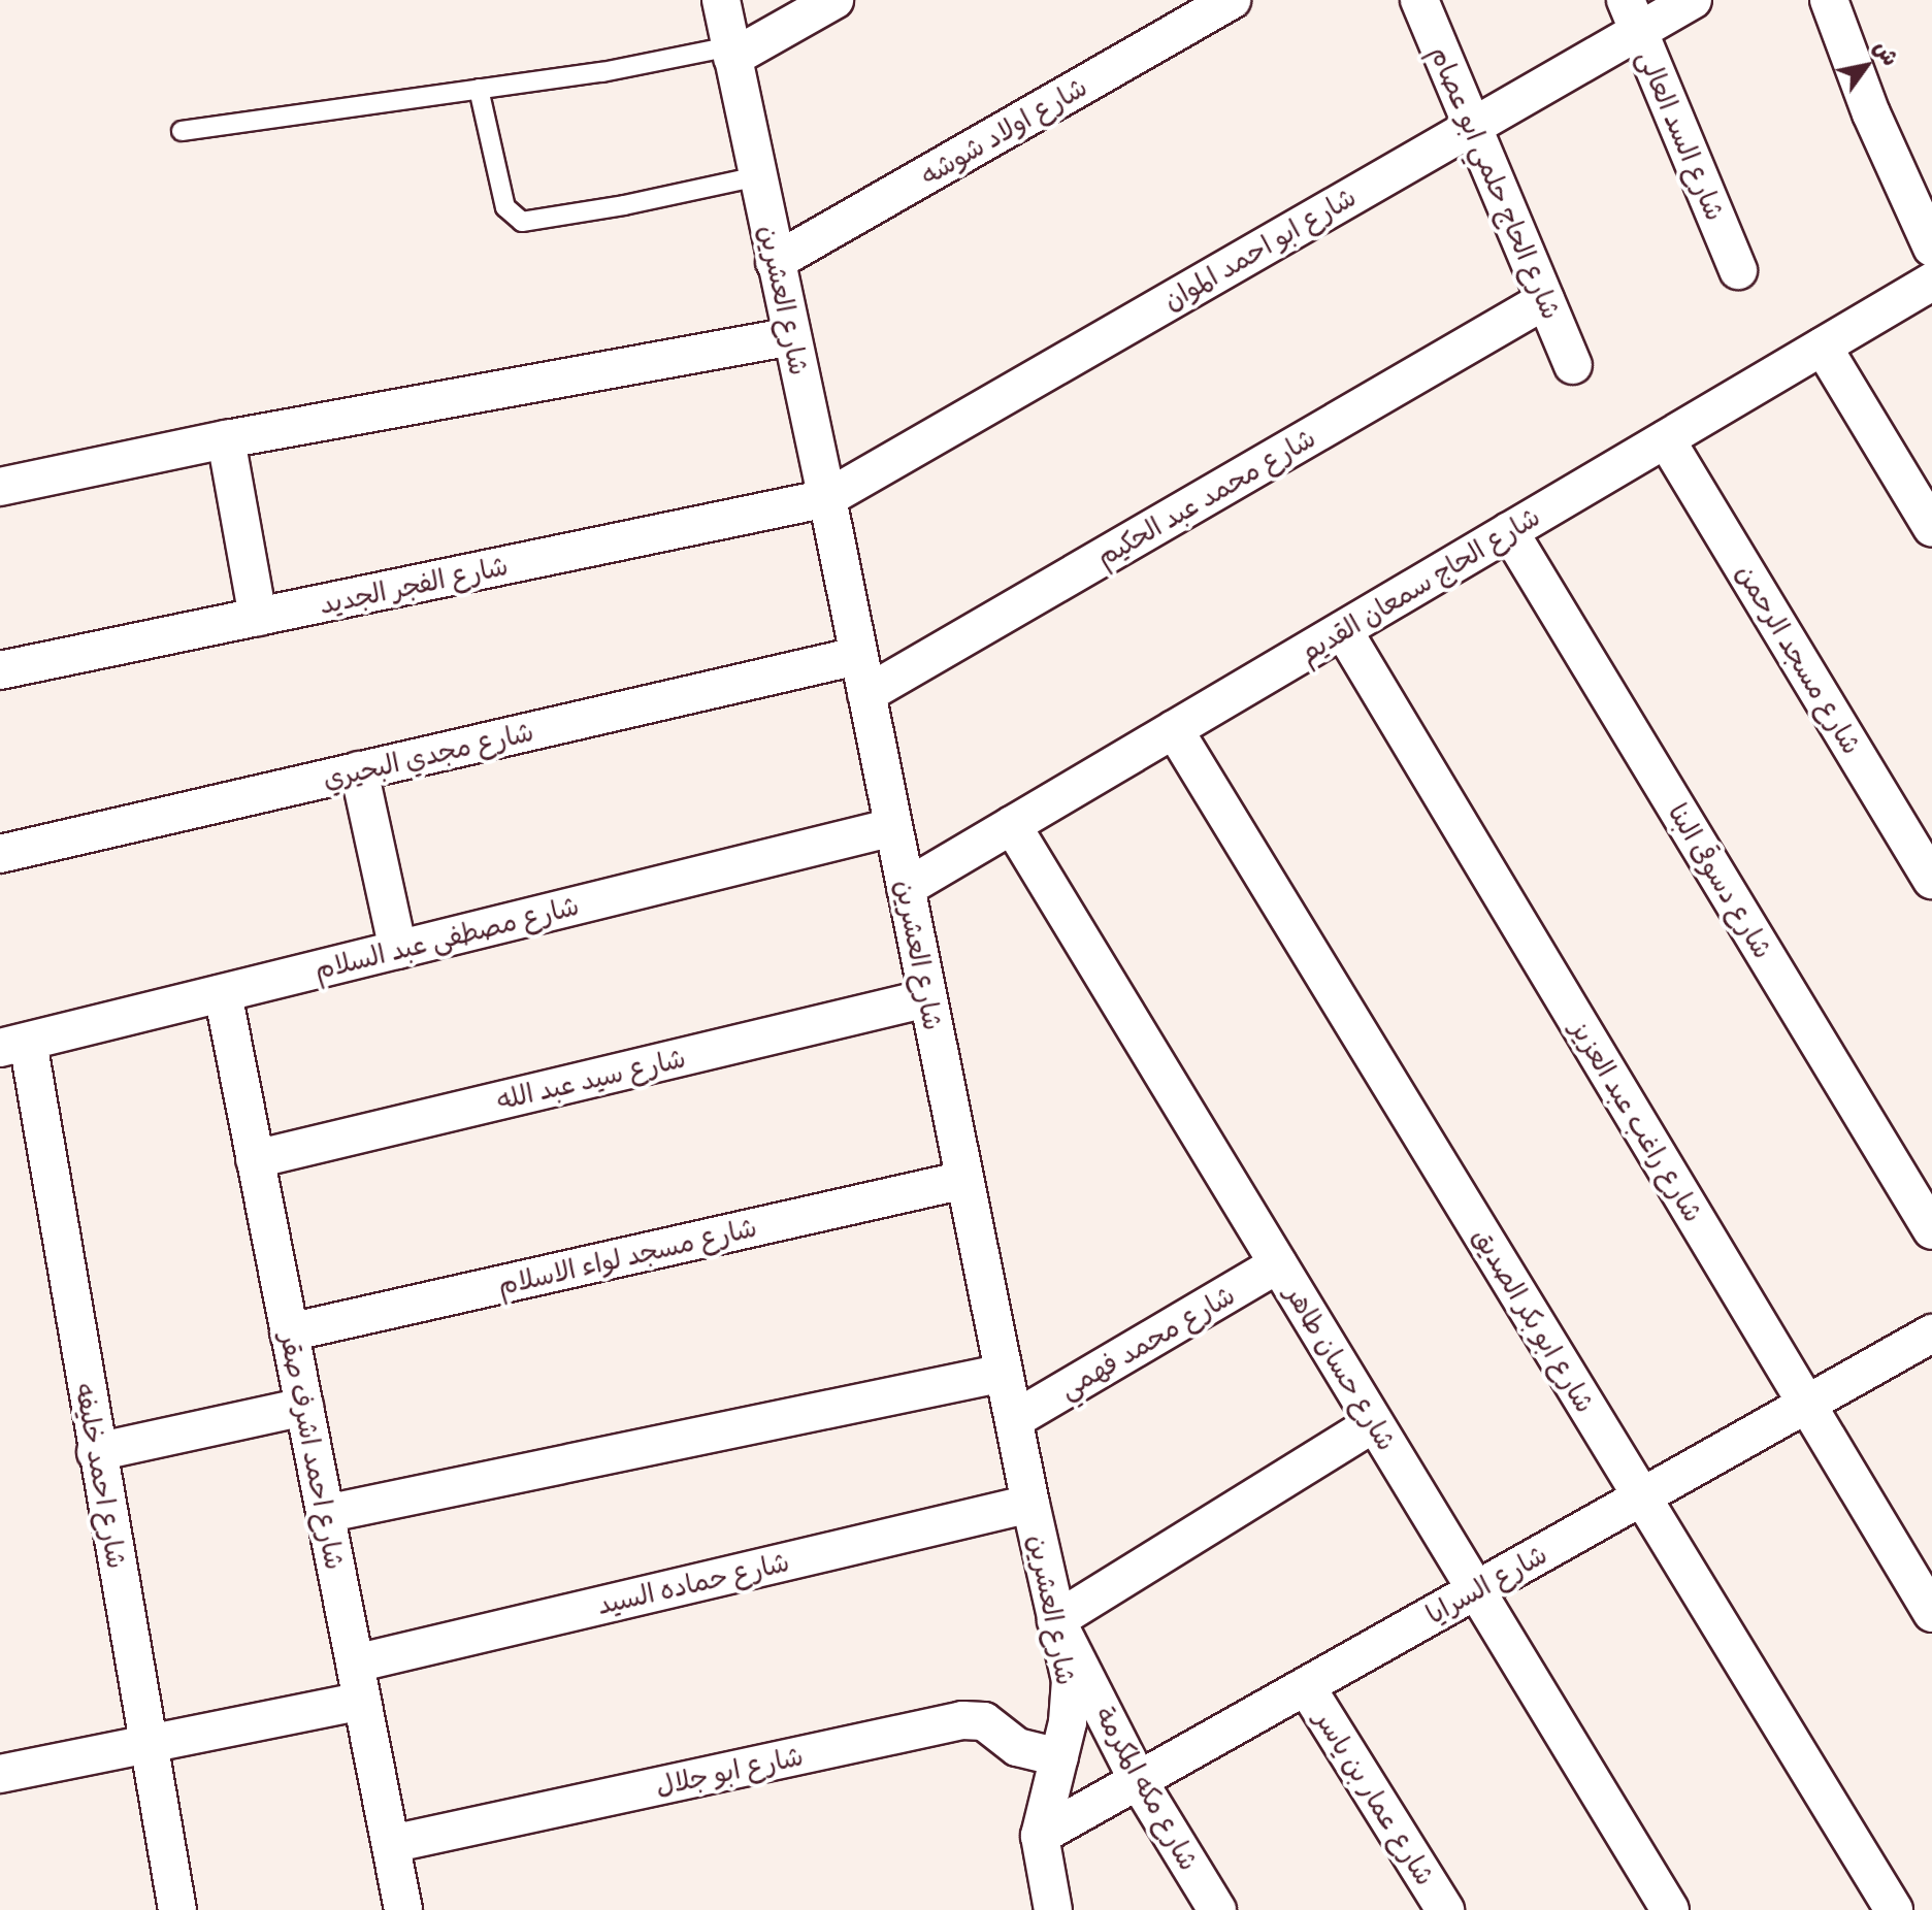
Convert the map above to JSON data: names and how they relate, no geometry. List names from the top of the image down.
{
  "streets": {
    "street": [
      "شارع اولاد شوشه",
      "شارع السد العالى",
      "شارع الحاج حلمي ابو عصام",
      "شارع ابو احمد الموان",
      "شارع العشرين",
      "شارع محمد عبد الحكيم",
      "شارع الفجر الجديد",
      "شارع الحاج سمعان القديم",
      "شارع مسجد الرحمن",
      "شارع مجدي البحيري",
      "شارع دسوقى البنا",
      "شارع مصطفى عبد السلام",
      "شارع سيد عبد الله",
      "شارع راغب عبد العزيز",
      "شارع مسجد لواء الاسلام",
      "شارع ابو بكر الصديق",
      "شارع محمد فهمي",
      "شارع حسان طاهر",
      "شارع احمد اشرف صقر",
      "شارع احمد خليفه",
      "شارع حماده السيد",
      "شارع السرايا",
      "شارع ابو جلال",
      "شارع مكه المكرمة",
      "شارع عمار بن ياسر"
    ]
  },
  "crossings": [
    ["شارع اولاد شوشه", "شارع العشرين"],
    ["شارع السد العالى", "شارع ابو احمد الموان"],
    ["شارع الحاج حلمي ابو عصام", "شارع ابو احمد الموان"],
    ["شارع الحاج حلمي ابو عصام", "شارع محمد عبد الحكيم"],
    ["شارع ابو احمد الموان", "شارع العشرين"],
    ["شارع ابو احمد الموان", "شارع الفجر الجديد"],
    ["شارع العشرين", "شارع محمد عبد الحكيم"],
    ["شارع العشرين", "شارع الفجر الجديد"],
    ["شارع العشرين", "شارع الحاج سمعان القديم"],
    ["شارع العشرين", "شارع مجدي البحيري"],
    ["شارع العشرين", "شارع مصطفى عبد السلام"],
    ["شارع العشرين", "شارع سيد عبد الله"],
    ["شارع العشرين", "شارع مسجد لواء الاسلام"],
    ["شارع العشرين", "شارع محمد فهمي"],
    ["شارع العشرين", "شارع حماده السيد"],
    ["شارع العشرين", "شارع السرايا"],
    ["شارع العشرين", "شارع ابو جلال"],
    ["شارع العشرين", "شارع مكه المكرمة"],
    ["شارع الحاج سمعان القديم", "شارع مسجد الرحمن"],
    ["شارع الحاج سمعان القديم", "شارع دسوقى البنا"],
    ["شارع الحاج سمعان القديم", "شارع راغب عبد العزيز"],
    ["شارع الحاج سمعان القديم", "شارع ابو بكر الصديق"],
    ["شارع الحاج سمعان القديم", "شارع حسان طاهر"],
    ["شارع مصطفى عبد السلام", "شارع احمد اشرف صقر"],
    ["شارع مصطفى عبد السلام", "شارع احمد خليفه"],
    ["شارع سيد عبد الله", "شارع احمد اشرف صقر"],
    ["شارع راغب عبد العزيز", "شارع السرايا"],
    ["شارع مسجد لواء الاسلام", "شارع احمد اشرف صقر"],
    ["شارع ابو بكر الصديق", "شارع السرايا"],
    ["شارع محمد فهمي", "شارع حسان طاهر"],
    ["شارع حسان طاهر", "شارع السرايا"],
    ["شارع احمد اشرف صقر", "شارع حماده السيد"],
    ["شارع احمد اشرف صقر", "شارع ابو جلال"],
    ["شارع السرايا", "شارع مكه المكرمة"],
    ["شارع السرايا", "شارع عمار بن ياسر"]
  ],
  "north": "top right"
}
